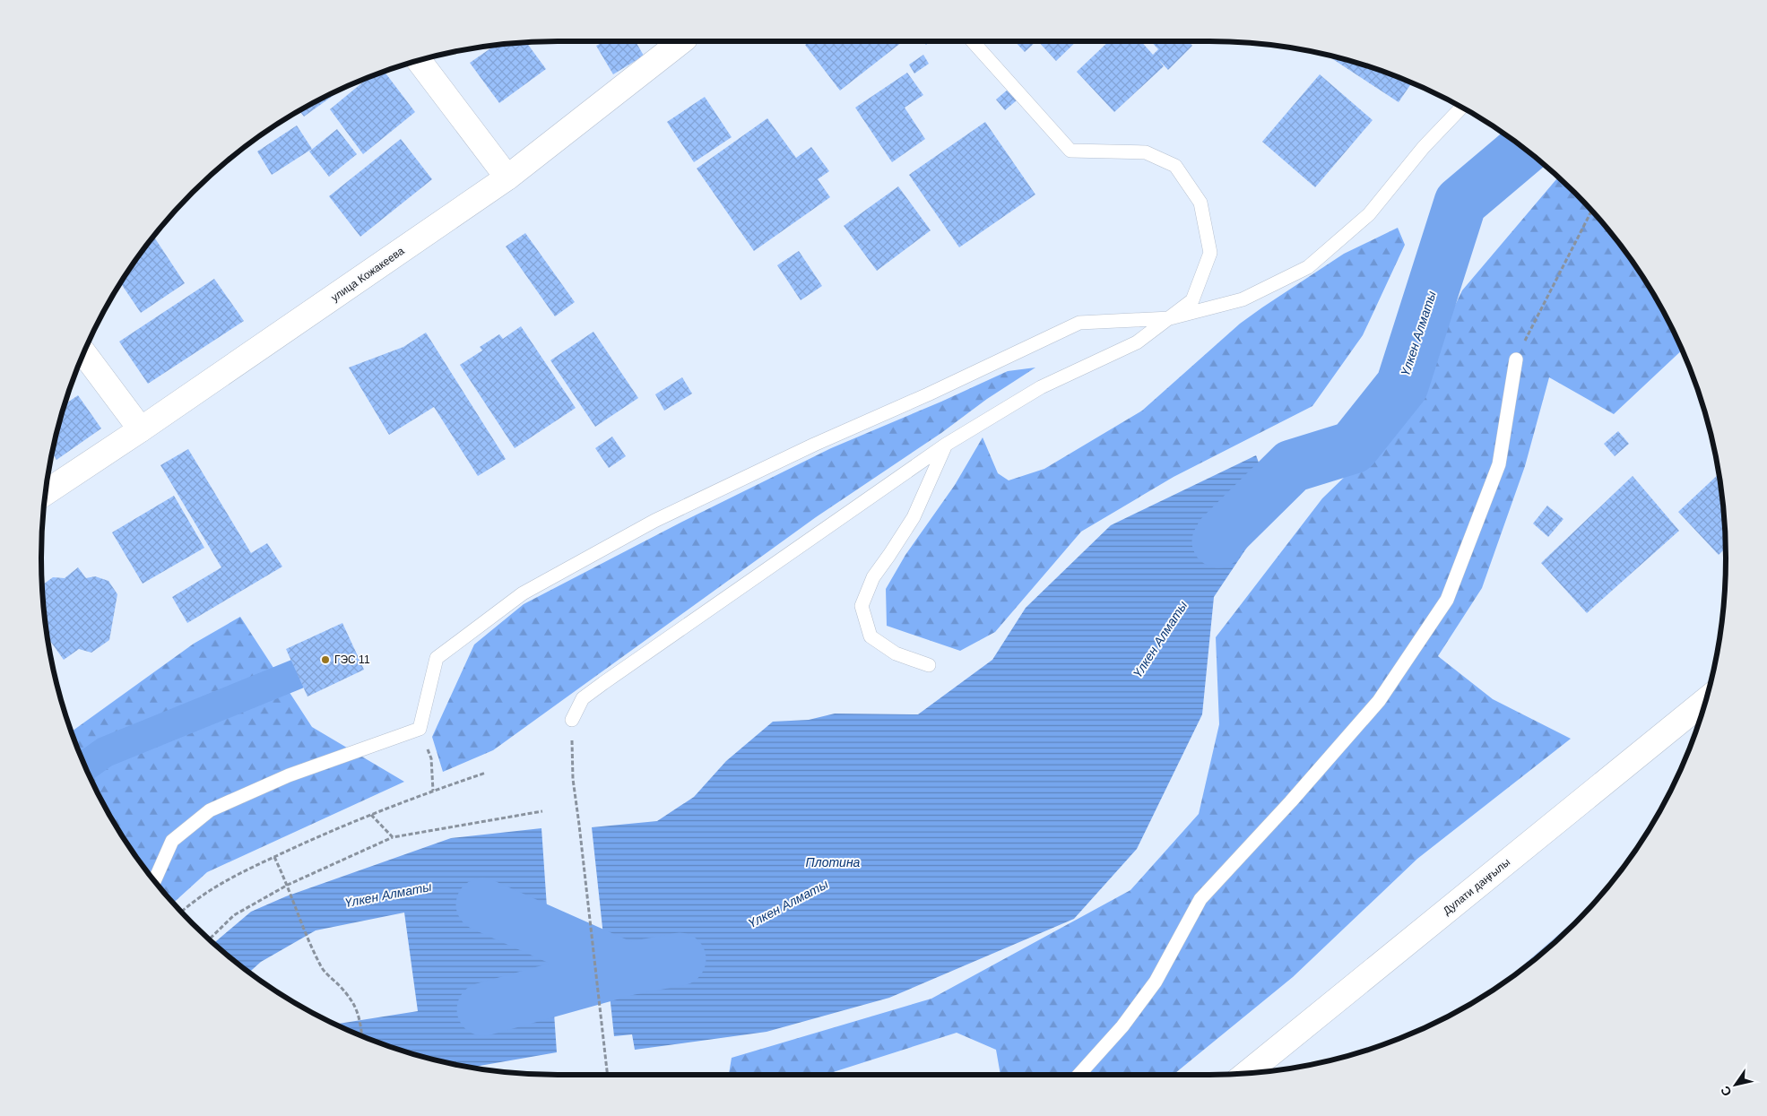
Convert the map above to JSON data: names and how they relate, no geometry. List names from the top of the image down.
{
  "streets": {
    "street": ["улица Кожакеева", "Дулати даңғылы"]
  },
  "water": ["Үлкен Алматы", "Плотина"],
  "places": ["ГЭС 11"],
  "north": "bottom left"
}
